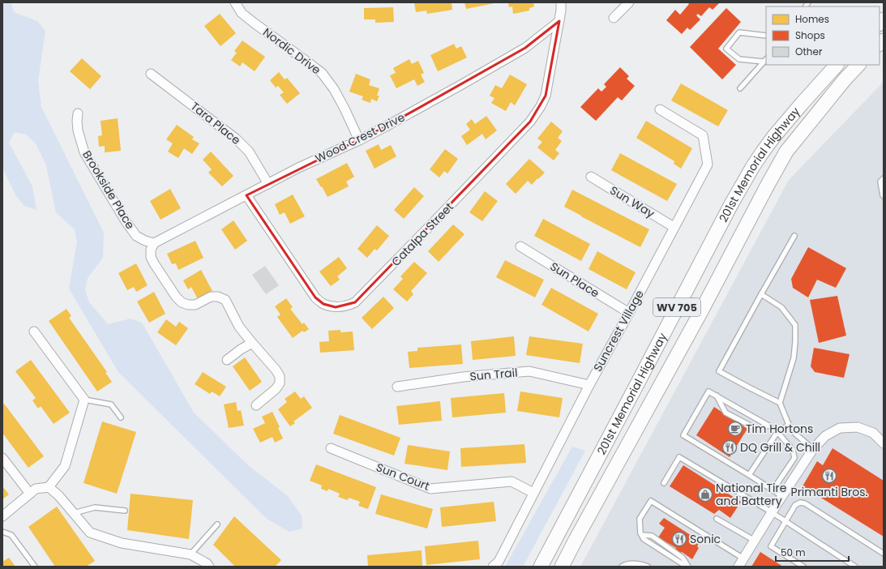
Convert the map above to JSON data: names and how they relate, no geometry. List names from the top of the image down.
{
  "streets": {
    "main road": ["201st Memorial Highway", "WV 705"],
    "street": [
      "Nordic Drive",
      "Tara Place",
      "Wood Crest Drive",
      "Brookside Place",
      "Sun Way",
      "Catalpa Street",
      "Sun Place",
      "Suncrest Village",
      "Sun Trail",
      "Sun Court"
    ]
  },
  "crossings": [
    ["Nordic Drive", "Wood Crest Drive"],
    ["Tara Place", "Wood Crest Drive"],
    ["Wood Crest Drive", "Brookside Place"],
    ["Wood Crest Drive", "Catalpa Street"],
    ["Sun Way", "Suncrest Village"],
    ["Sun Place", "Suncrest Village"],
    ["Suncrest Village", "Sun Trail"],
    ["Suncrest Village", "Sun Court"]
  ],
  "places": {
    "cafe": ["Tim Hortons"],
    "restaurant": ["DQ Grill & Chill", "Primanti Bros.", "Sonic"],
    "shop": ["National Tire and Battery"]
  },
  "legend": ["Homes", "Shops", "Other"],
  "scale_bar": "50 m"
}
